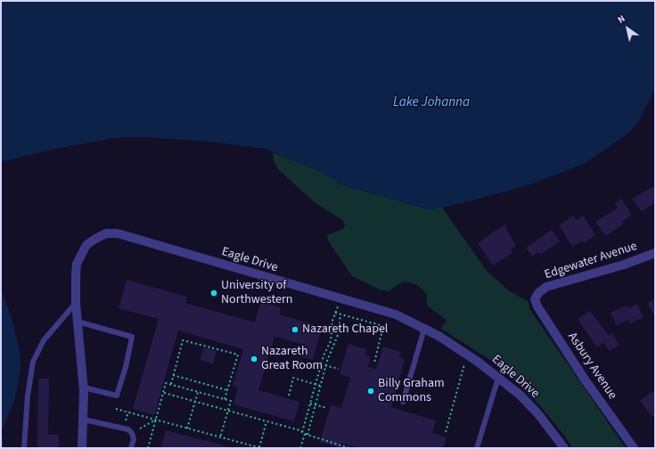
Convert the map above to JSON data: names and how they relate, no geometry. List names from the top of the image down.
{
  "streets": {
    "street": ["Eagle Drive", "Edgewater Avenue", "Asbury Avenue"]
  },
  "crossings": [
    ["Edgewater Avenue", "Asbury Avenue"]
  ],
  "water": ["Lake Johanna"],
  "places": [
    "University of Northwestern",
    "Nazareth Chapel",
    "Nazareth Great Room",
    "Billy Graham Commons"
  ],
  "north": "top left"
}
